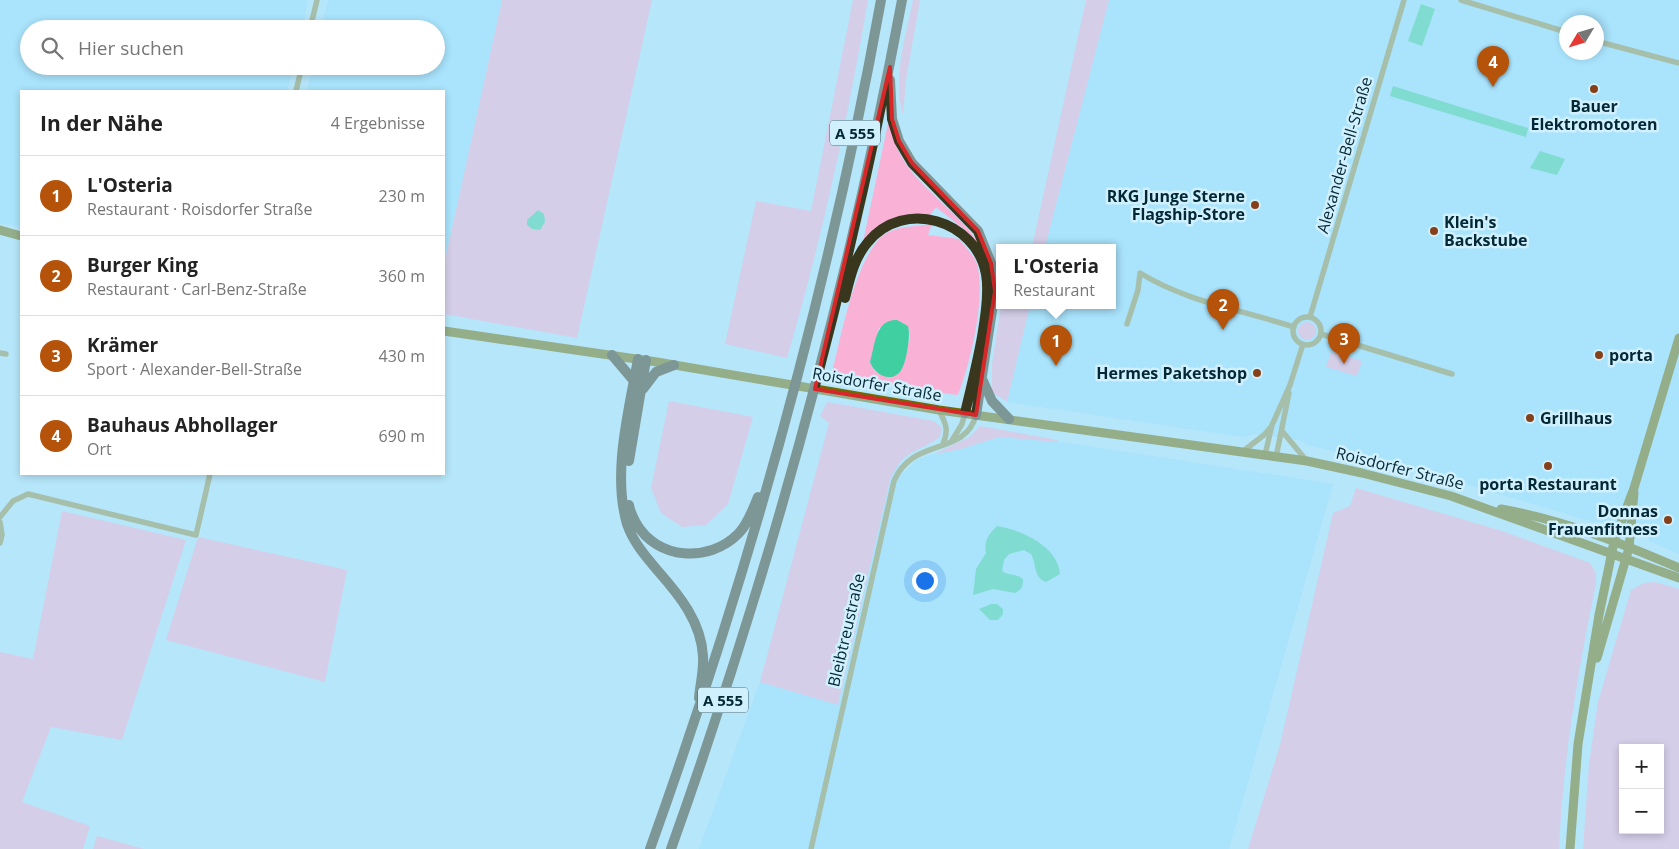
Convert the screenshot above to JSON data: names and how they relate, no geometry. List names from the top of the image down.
{
  "streets": {
    "highway": ["A 555"],
    "main road": ["Roisdorfer Straße"],
    "street": ["Alexander-Bell-Straße", "Bleibtreustraße"]
  },
  "crossings": [
    ["Roisdorfer Straße", "Bleibtreustraße"]
  ],
  "places": [
    "Bauer Elektromotoren",
    "RKG Junge Sterne Flagship-Store",
    "Klein's Backstube",
    "porta",
    "Hermes Paketshop",
    "Grillhaus",
    "porta Restaurant",
    "Donnas Frauenfitness"
  ],
  "north": "bottom left",
  "page": {
    "search": "Hier suchen",
    "pins": [
      "4",
      "2",
      "3",
      "1"
    ],
    "heading": ["In der Nähe", "4 Ergebnisse"],
    "list": [
      {
        "mark": "1",
        "name": "L'Osteria",
        "note": "Restaurant · Roisdorfer Straße",
        "value": "230 m"
      },
      {
        "mark": "2",
        "name": "Burger King",
        "note": "Restaurant · Carl-Benz-Straße",
        "value": "360 m"
      },
      {
        "mark": "3",
        "name": "Krämer",
        "note": "Sport · Alexander-Bell-Straße",
        "value": "430 m"
      },
      {
        "mark": "4",
        "name": "Bauhaus Abhollager",
        "note": "Ort",
        "value": "690 m"
      }
    ],
    "popup": ["L'Osteria", "Restaurant"],
    "map_buttons": ["+", "−"]
  }
}
